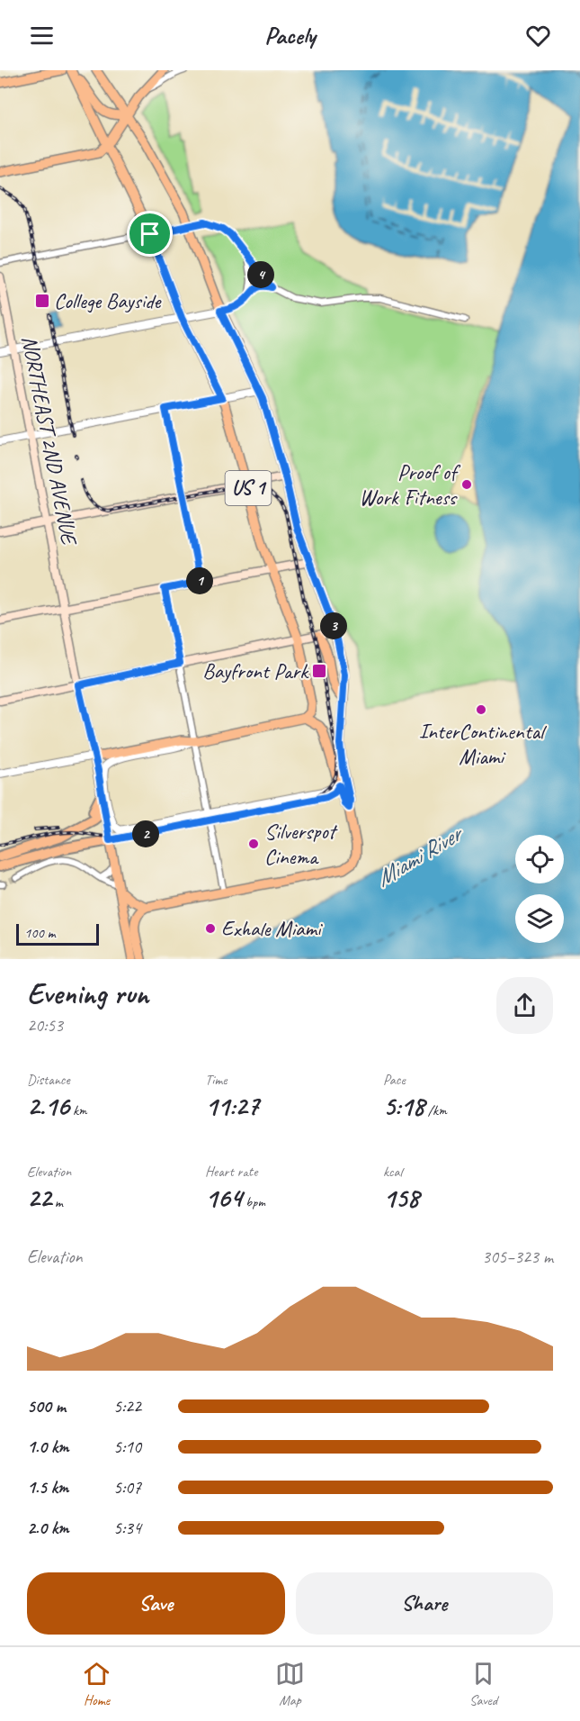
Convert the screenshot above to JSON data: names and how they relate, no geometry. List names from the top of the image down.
{
  "streets": {
    "main road": ["NORTHEAST 2ND AVENUE", "US 1"]
  },
  "water": ["Miami River"],
  "places": {
    "transit": ["College Bayside", "Bayfront Park"],
    "other": [
      "Proof of Work Fitness",
      "InterContinental Miami",
      "Silverspot Cinema",
      "Exhale Miami"
    ]
  },
  "scale_bar": "100 m",
  "page": {
    "header": "Pacely",
    "pins": [
      "4",
      "1",
      "3",
      "2"
    ],
    "scale": "100 m",
    "heading": ["Evening run", "20:53"],
    "stats": [
      ["Distance", "2.16 km"],
      ["Time", "11:27"],
      ["Pace", "5:18 /km"],
      ["Elevation", "22 m"],
      ["Heart rate", "164 bpm"],
      ["kcal", "158"]
    ],
    "chart": ["Elevation", "305–323 m"],
    "list": [
      {
        "name": "500 m",
        "note": "5:22"
      },
      {
        "name": "1.0 km",
        "note": "5:10"
      },
      {
        "name": "1.5 km",
        "note": "5:07"
      },
      {
        "name": "2.0 km",
        "note": "5:34"
      }
    ],
    "buttons": ["Save", "Share"],
    "tabs": ["Home", "Map", "Saved"]
  }
}
